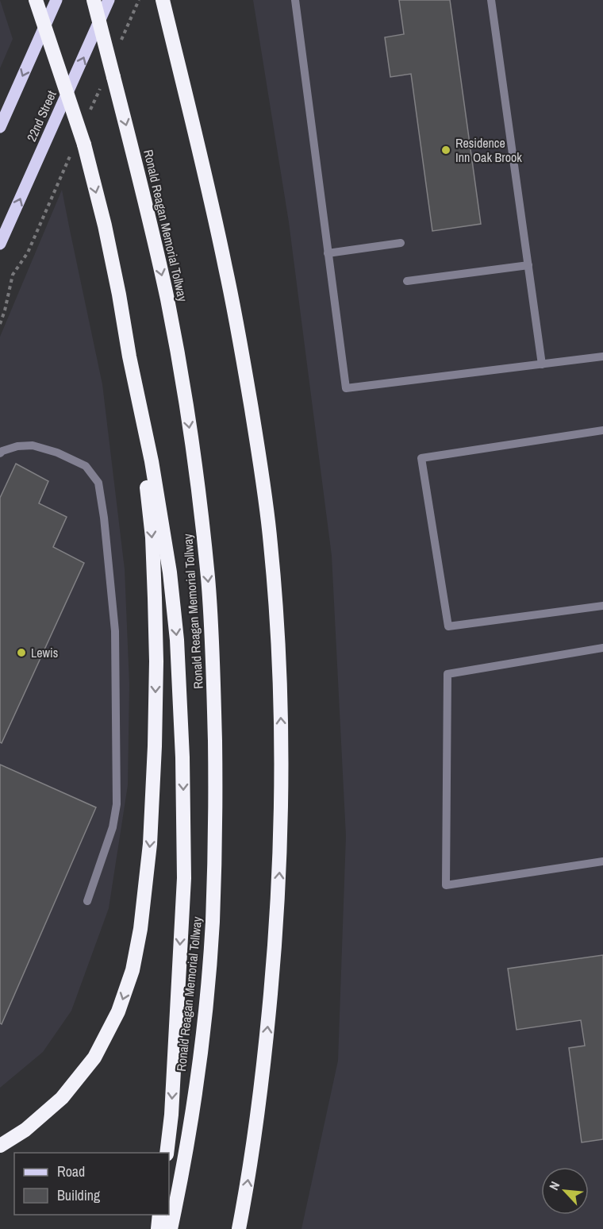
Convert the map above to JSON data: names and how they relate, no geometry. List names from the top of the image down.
{
  "streets": {
    "highway": ["Ronald Reagan Memorial Tollway"],
    "main road": ["22nd Street"]
  },
  "places": ["Residence Inn Oak Brook", "Lewis"],
  "legend": ["Road", "Building"],
  "north": "top left"
}
